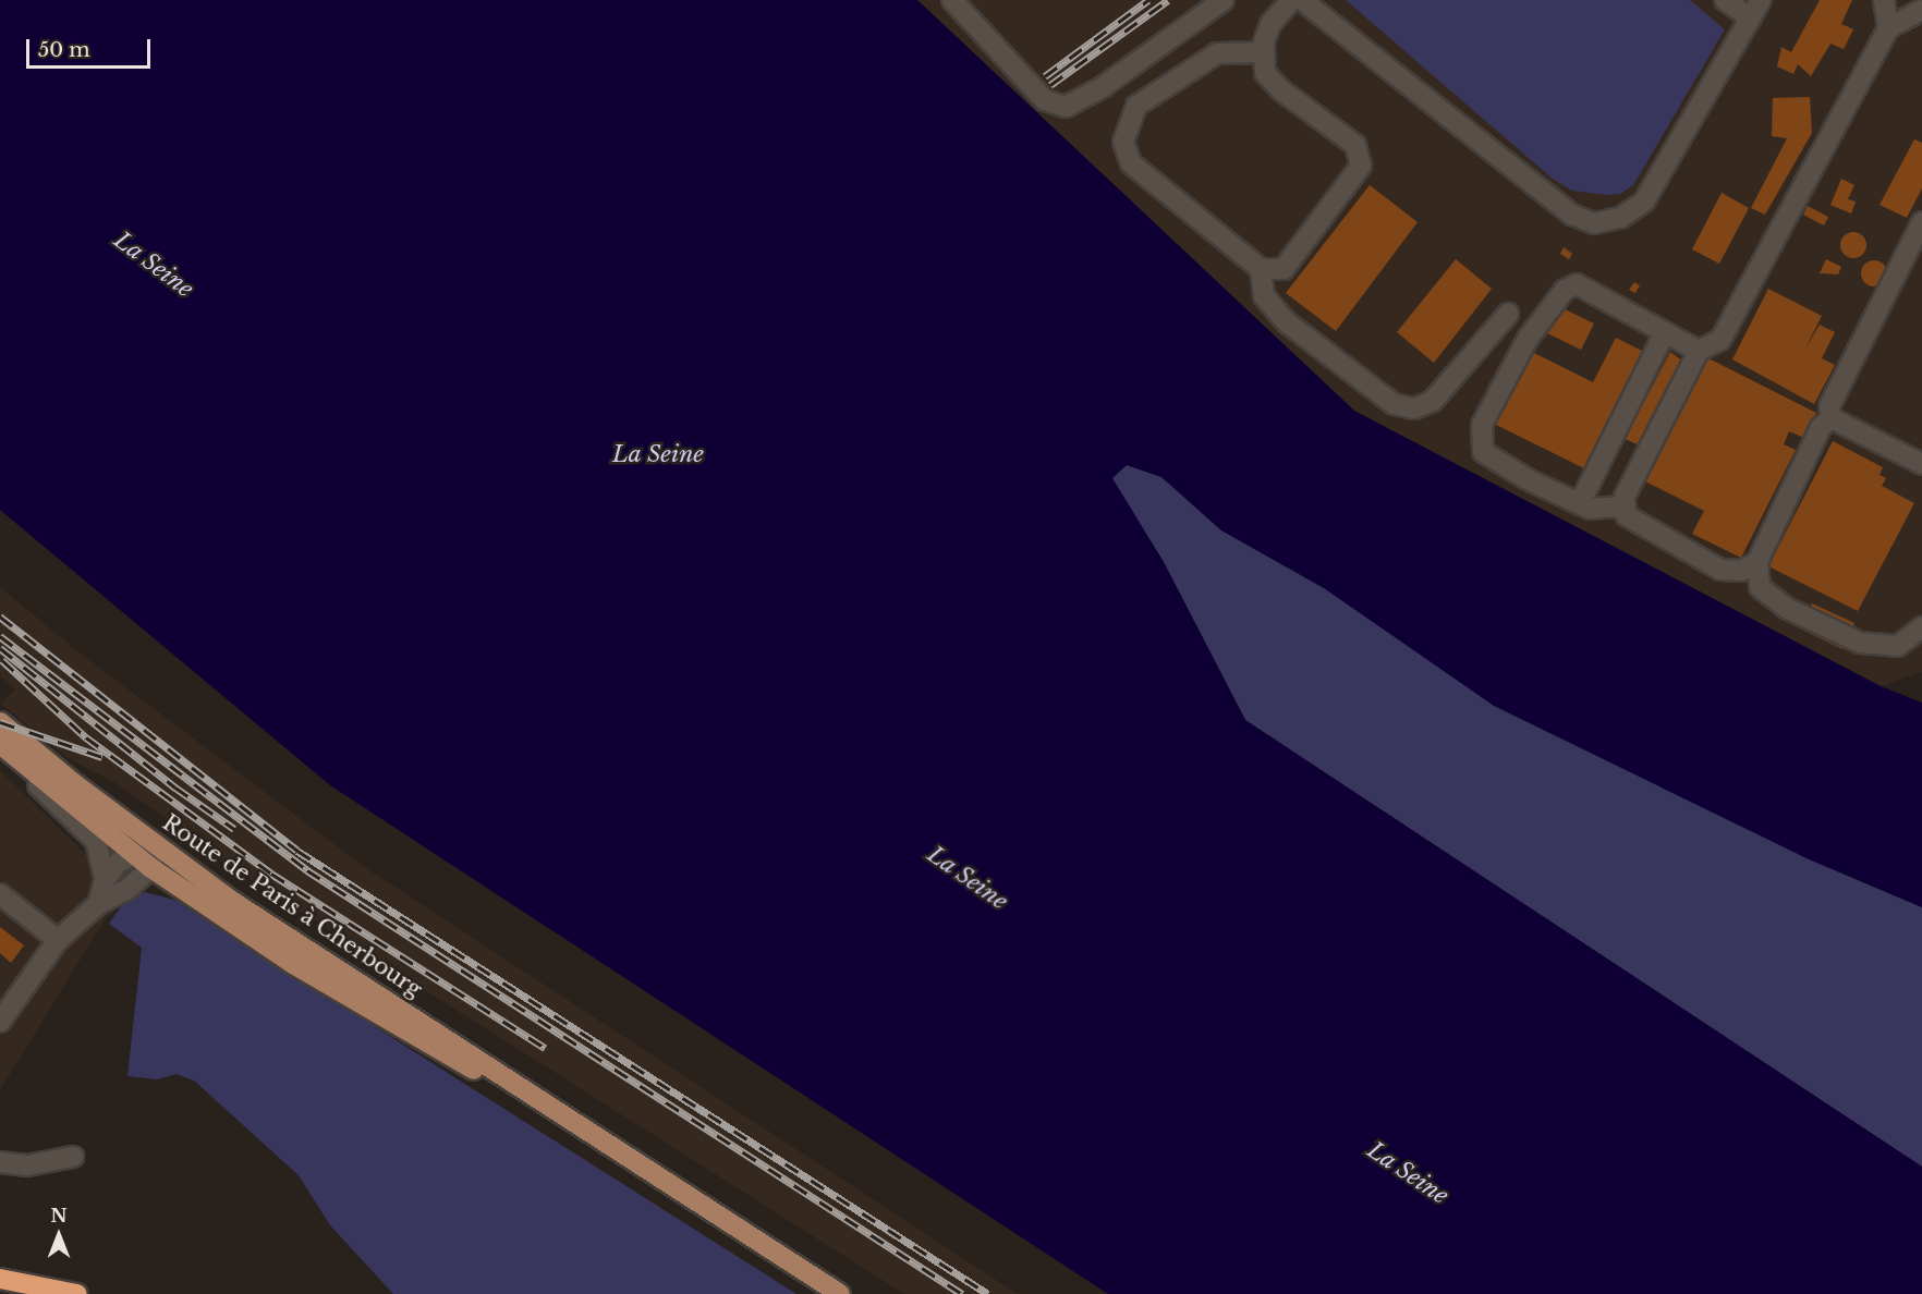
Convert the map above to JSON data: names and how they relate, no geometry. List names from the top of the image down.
{
  "streets": {
    "main road": ["Route de Paris à Cherbourg"]
  },
  "water": ["La Seine"],
  "scale_bar": "50 m",
  "north": "top"
}
